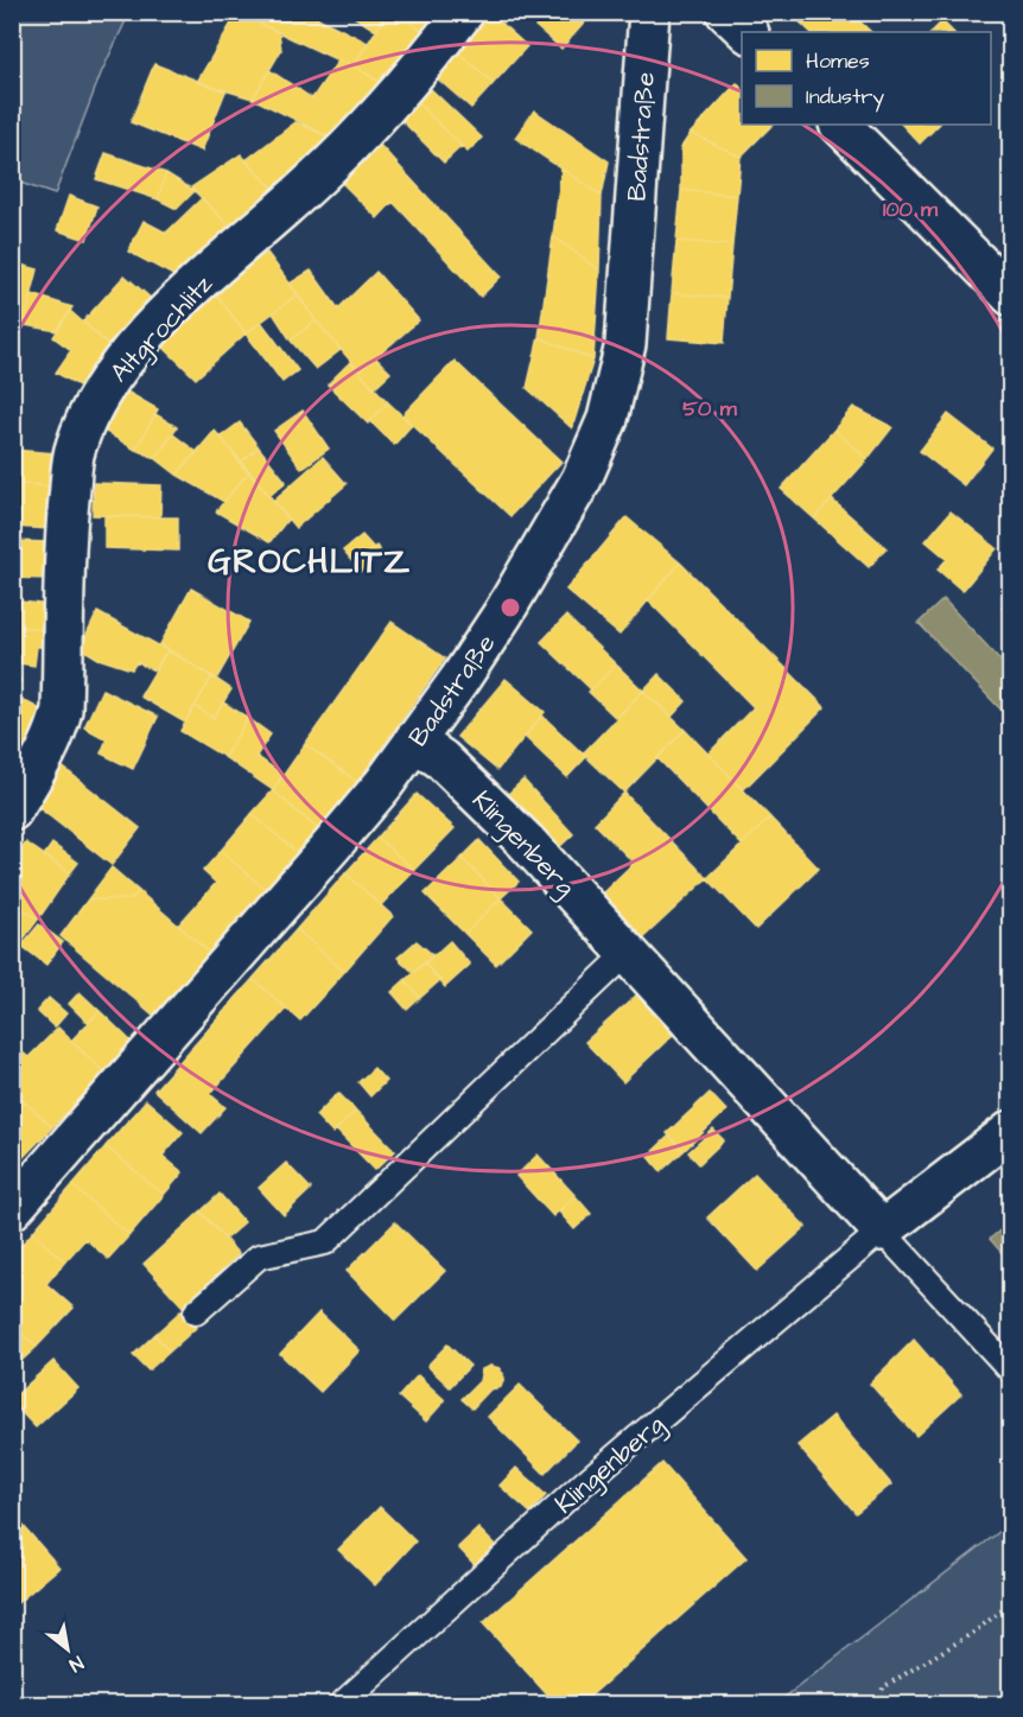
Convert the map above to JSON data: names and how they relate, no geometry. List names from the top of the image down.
{
  "streets": {
    "street": ["Badstraße", "Altgrochlitz", "Klingenberg"]
  },
  "crossings": [
    ["Badstraße", "Klingenberg"]
  ],
  "districts": ["GROCHLITZ"],
  "legend": ["Homes", "Industry"],
  "north": "bottom right",
  "rings": ["100 m", "50 m"]
}
